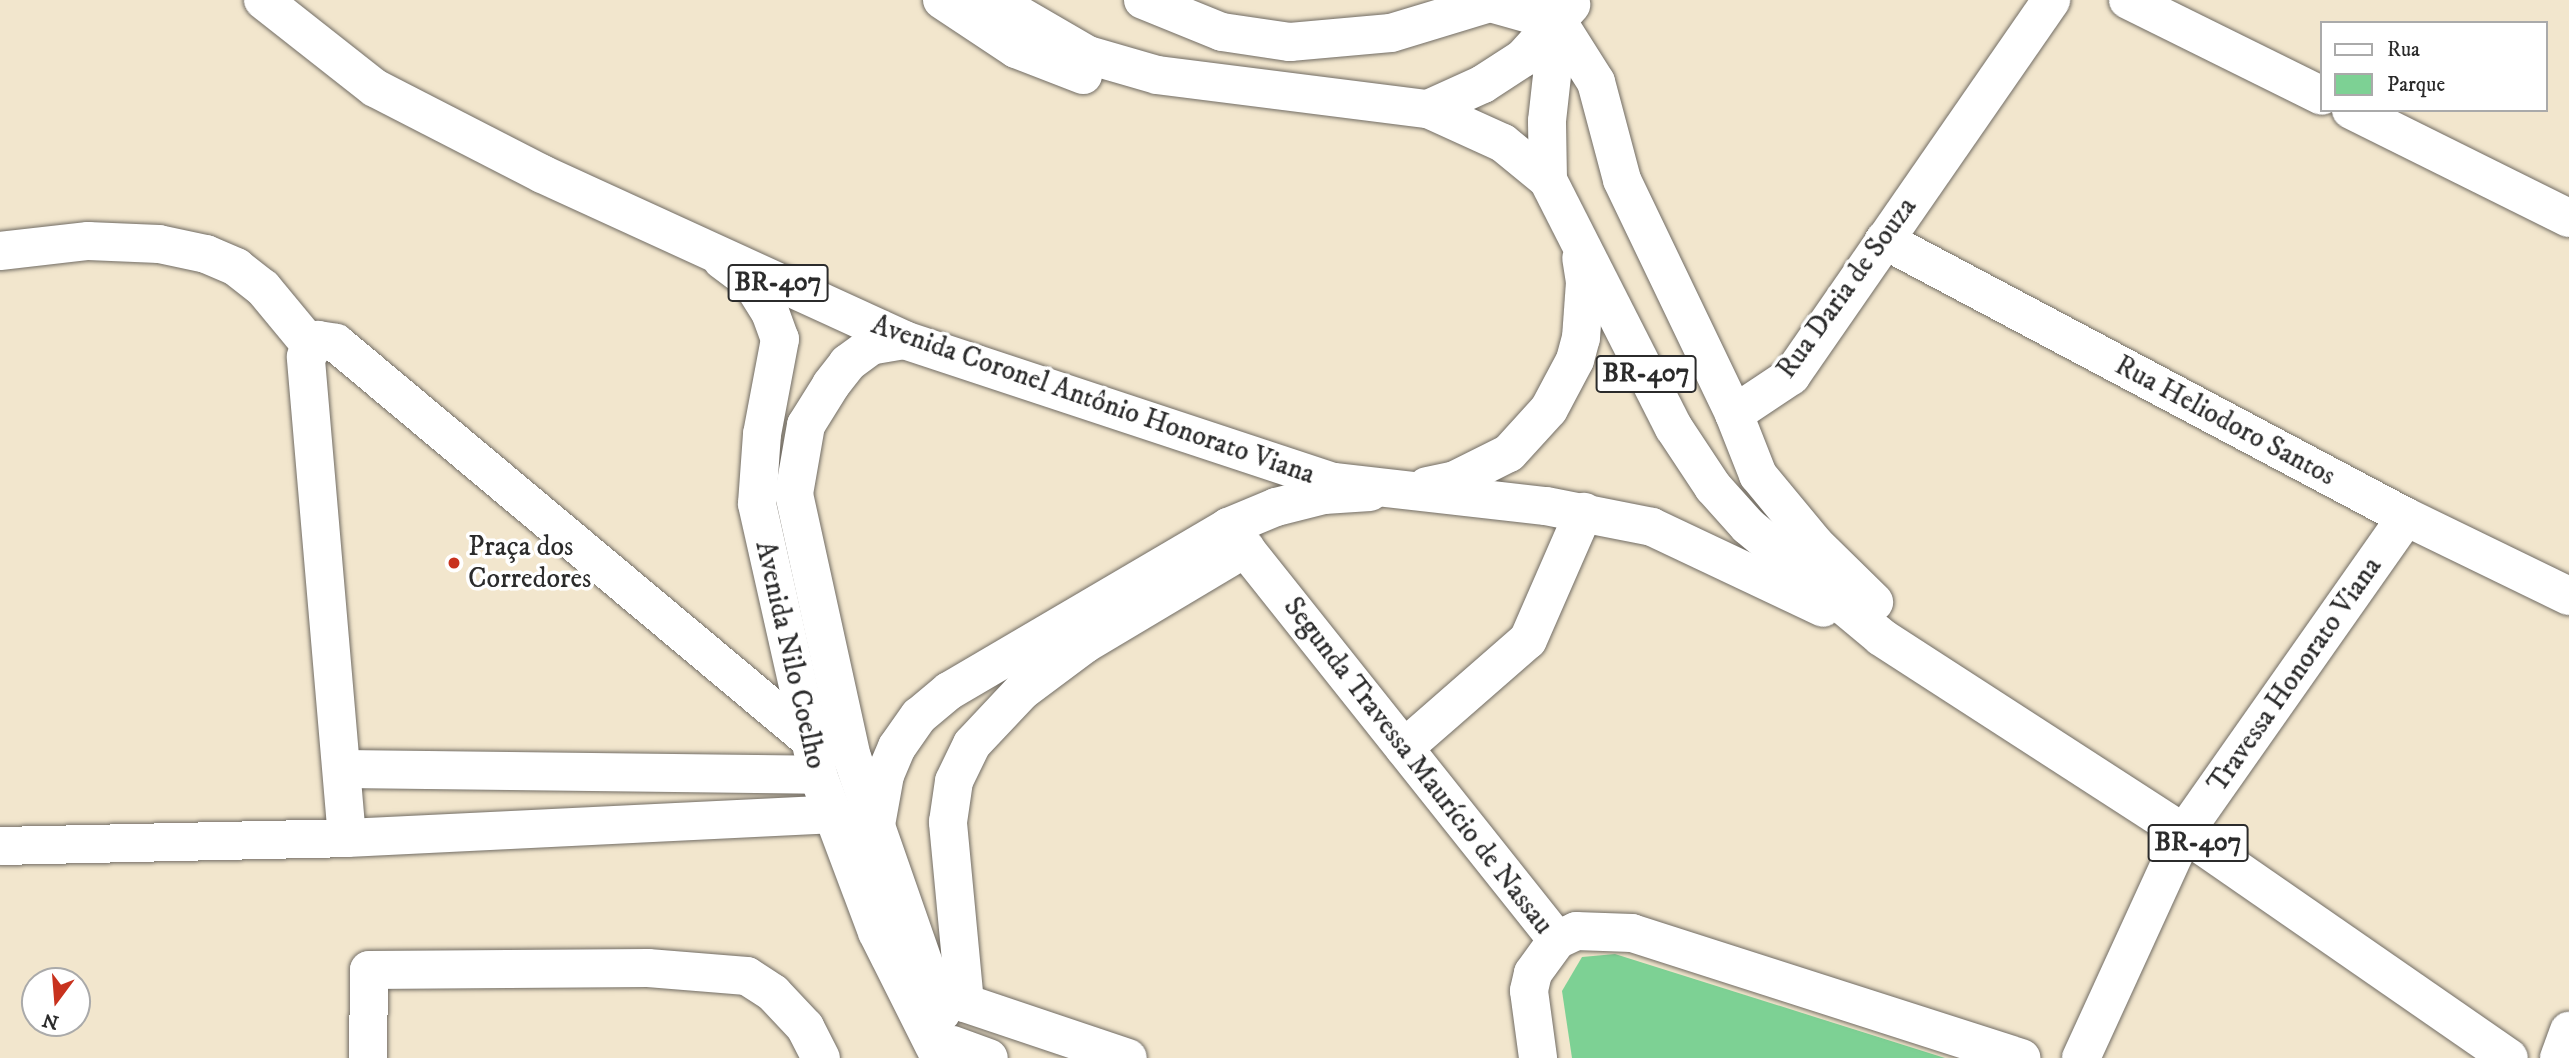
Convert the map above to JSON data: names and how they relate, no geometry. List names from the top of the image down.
{
  "streets": {
    "main road": [
      "BR-407",
      "Rua Daria de Souza",
      "Avenida Coronel Antônio Honorato Viana",
      "Rua Heliodoro Santos",
      "Avenida Nilo Coelho",
      "Travessa Honorato Viana",
      "Segunda Travessa Maurício de Nassau"
    ]
  },
  "crossings": [
    ["BR-407", "Avenida Coronel Antônio Honorato Viana"],
    ["BR-407", "Avenida Nilo Coelho"],
    ["BR-407", "Travessa Honorato Viana"],
    ["Rua Daria de Souza", "Rua Heliodoro Santos"],
    ["Avenida Coronel Antônio Honorato Viana", "Avenida Nilo Coelho"],
    ["Rua Heliodoro Santos", "Travessa Honorato Viana"],
    ["Avenida Nilo Coelho", "Segunda Travessa Maurício de Nassau"]
  ],
  "places": ["Praça dos Corredores"],
  "legend": ["Rua", "Parque"],
  "north": "bottom"
}
